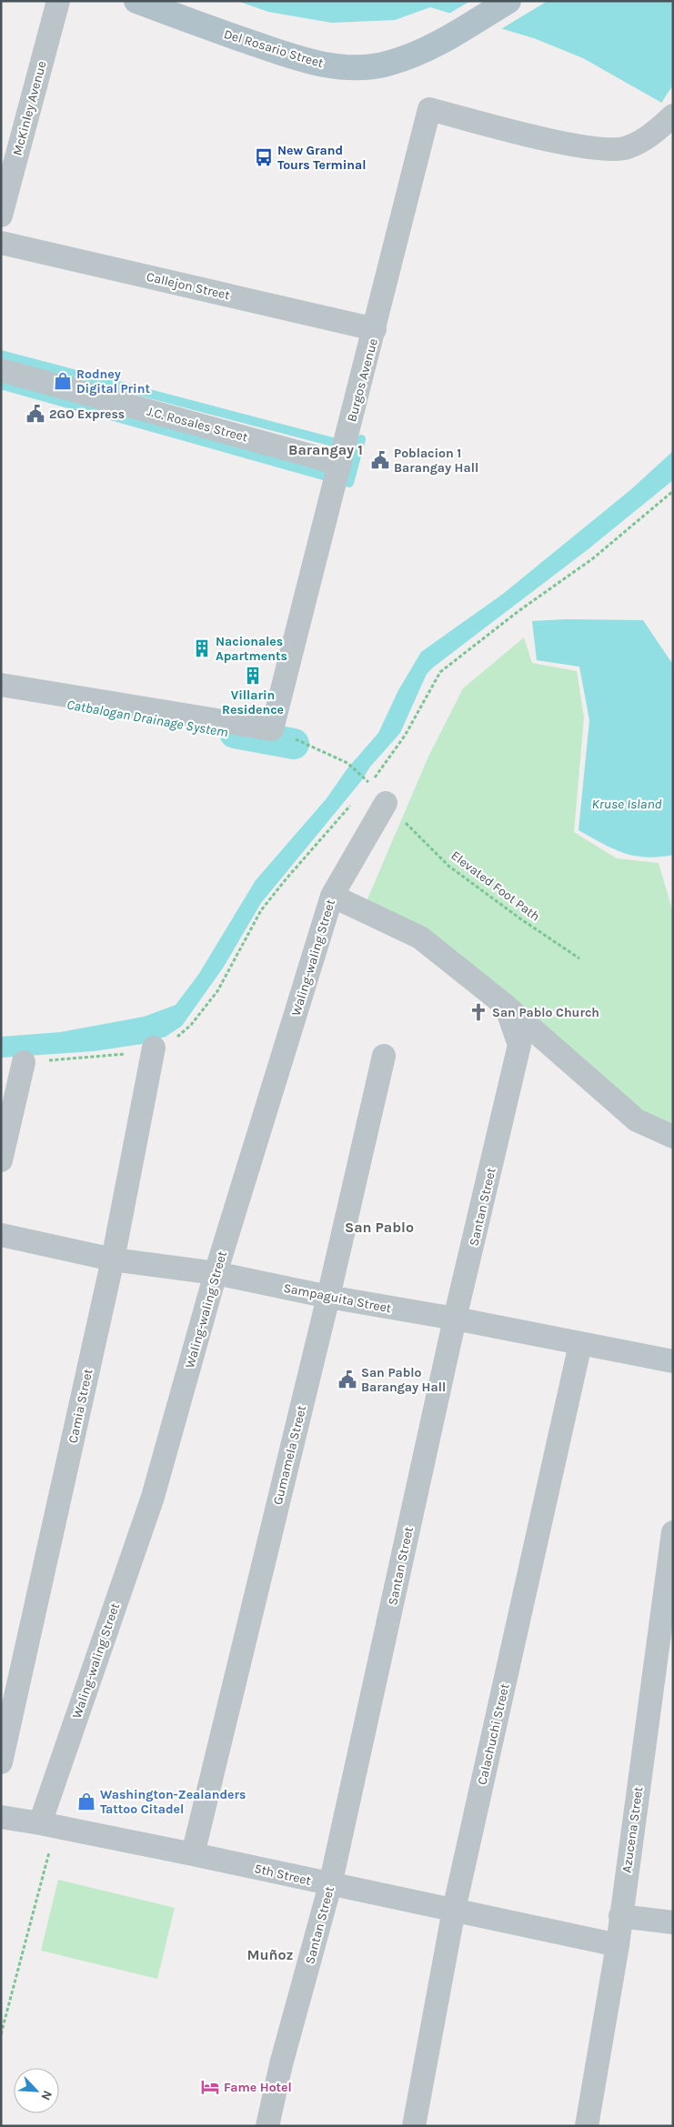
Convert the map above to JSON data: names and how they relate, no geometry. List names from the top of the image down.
{
  "streets": {
    "main road": ["Del Rosario Street"],
    "street": [
      "McKinley Avenue",
      "Callejon Street",
      "Burgos Avenue",
      "J.C. Rosales Street",
      "Waling-waling Street",
      "Santan Street",
      "Sampaguita Street",
      "Camia Street",
      "Gumamela Street",
      "Calachuchi Street",
      "Azucena Street",
      "5th Street"
    ],
    "path": ["Elevated Foot Path"]
  },
  "crossings": [
    ["Callejon Street", "Burgos Avenue"],
    ["Burgos Avenue", "J.C. Rosales Street"],
    ["Elevated Foot Path", "Waling-waling Street"],
    ["Waling-waling Street", "Sampaguita Street"],
    ["Waling-waling Street", "5th Street"],
    ["Santan Street", "Sampaguita Street"],
    ["Santan Street", "5th Street"],
    ["Sampaguita Street", "Camia Street"],
    ["Sampaguita Street", "Gumamela Street"],
    ["Sampaguita Street", "Calachuchi Street"],
    ["Gumamela Street", "5th Street"],
    ["Calachuchi Street", "5th Street"],
    ["Azucena Street", "5th Street"]
  ],
  "districts": ["Barangay 1", "San Pablo", "Muñoz"],
  "water": ["Catbalogan Drainage System", "Kruse Island"],
  "places": {
    "bus stop": ["New Grand Tours Terminal"],
    "shop": ["Rodney Digital Print", "Washington-Zealanders Tattoo Citadel"],
    "public building": ["2GO Express", "Poblacion 1 Barangay Hall", "San Pablo Barangay Hall"],
    "building": ["Nacionales Apartments", "Villarin Residence"],
    "church": ["San Pablo Church"],
    "hotel": ["Fame Hotel"]
  },
  "north": "bottom right"
}
